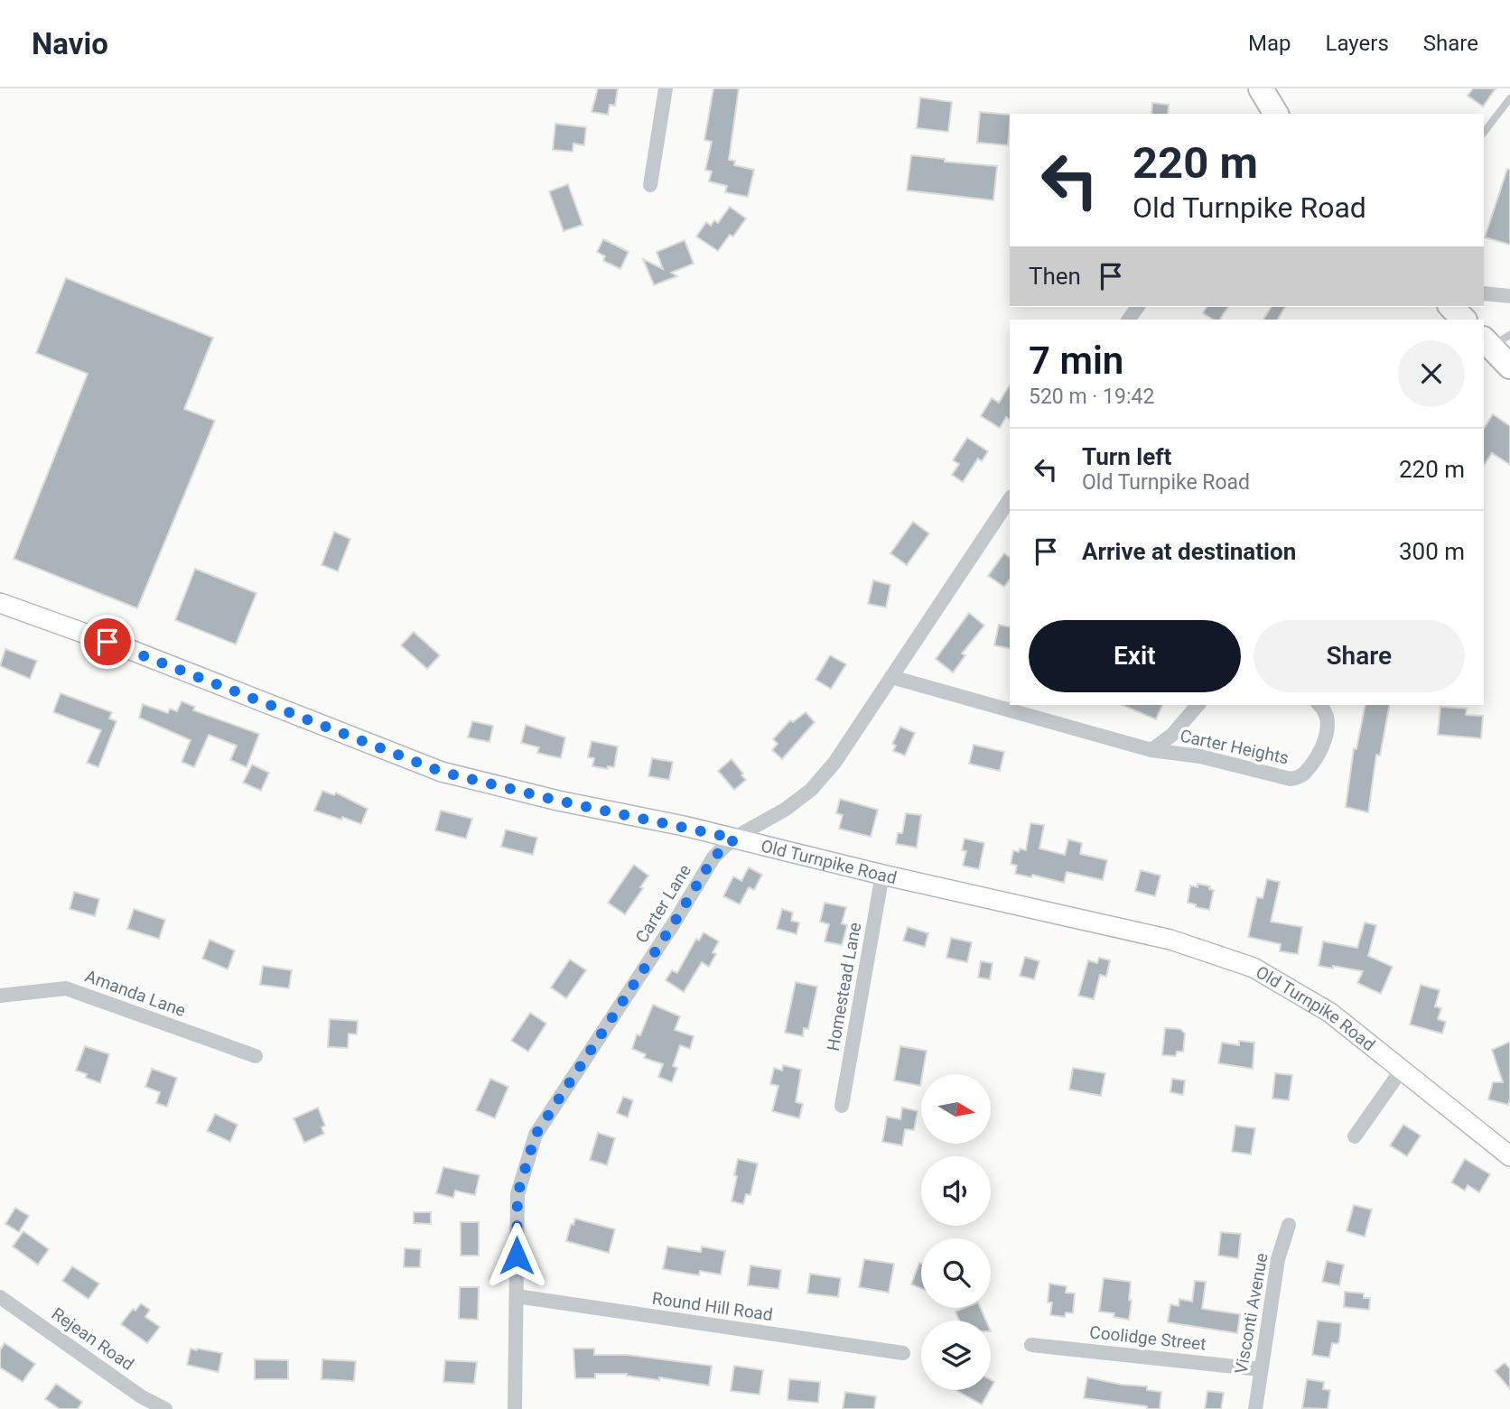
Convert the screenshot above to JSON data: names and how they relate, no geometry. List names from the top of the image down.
{
  "streets": {
    "main road": ["Old Turnpike Road"],
    "street": [
      "Carter Heights",
      "Carter Lane",
      "Homestead Lane",
      "Amanda Lane",
      "Round Hill Road",
      "Visconti Avenue",
      "Coolidge Street",
      "Rejean Road"
    ]
  },
  "crossings": [
    ["Carter Heights", "Carter Lane"],
    ["Old Turnpike Road", "Carter Lane"],
    ["Old Turnpike Road", "Homestead Lane"],
    ["Carter Lane", "Round Hill Road"],
    ["Visconti Avenue", "Coolidge Street"]
  ],
  "north": "right",
  "page": {
    "header": "Navio",
    "nav": ["Map", "Layers", "Share"],
    "turn": ["220 m", "Old Turnpike Road"],
    "then": "Then",
    "heading": ["7 min", "520 m · 19:42"],
    "list": [
      {
        "name": "Turn left",
        "note": "Old Turnpike Road",
        "value": "220 m"
      },
      {
        "name": "Arrive at destination",
        "value": "300 m"
      }
    ],
    "buttons": ["Exit", "Share"]
  }
}
